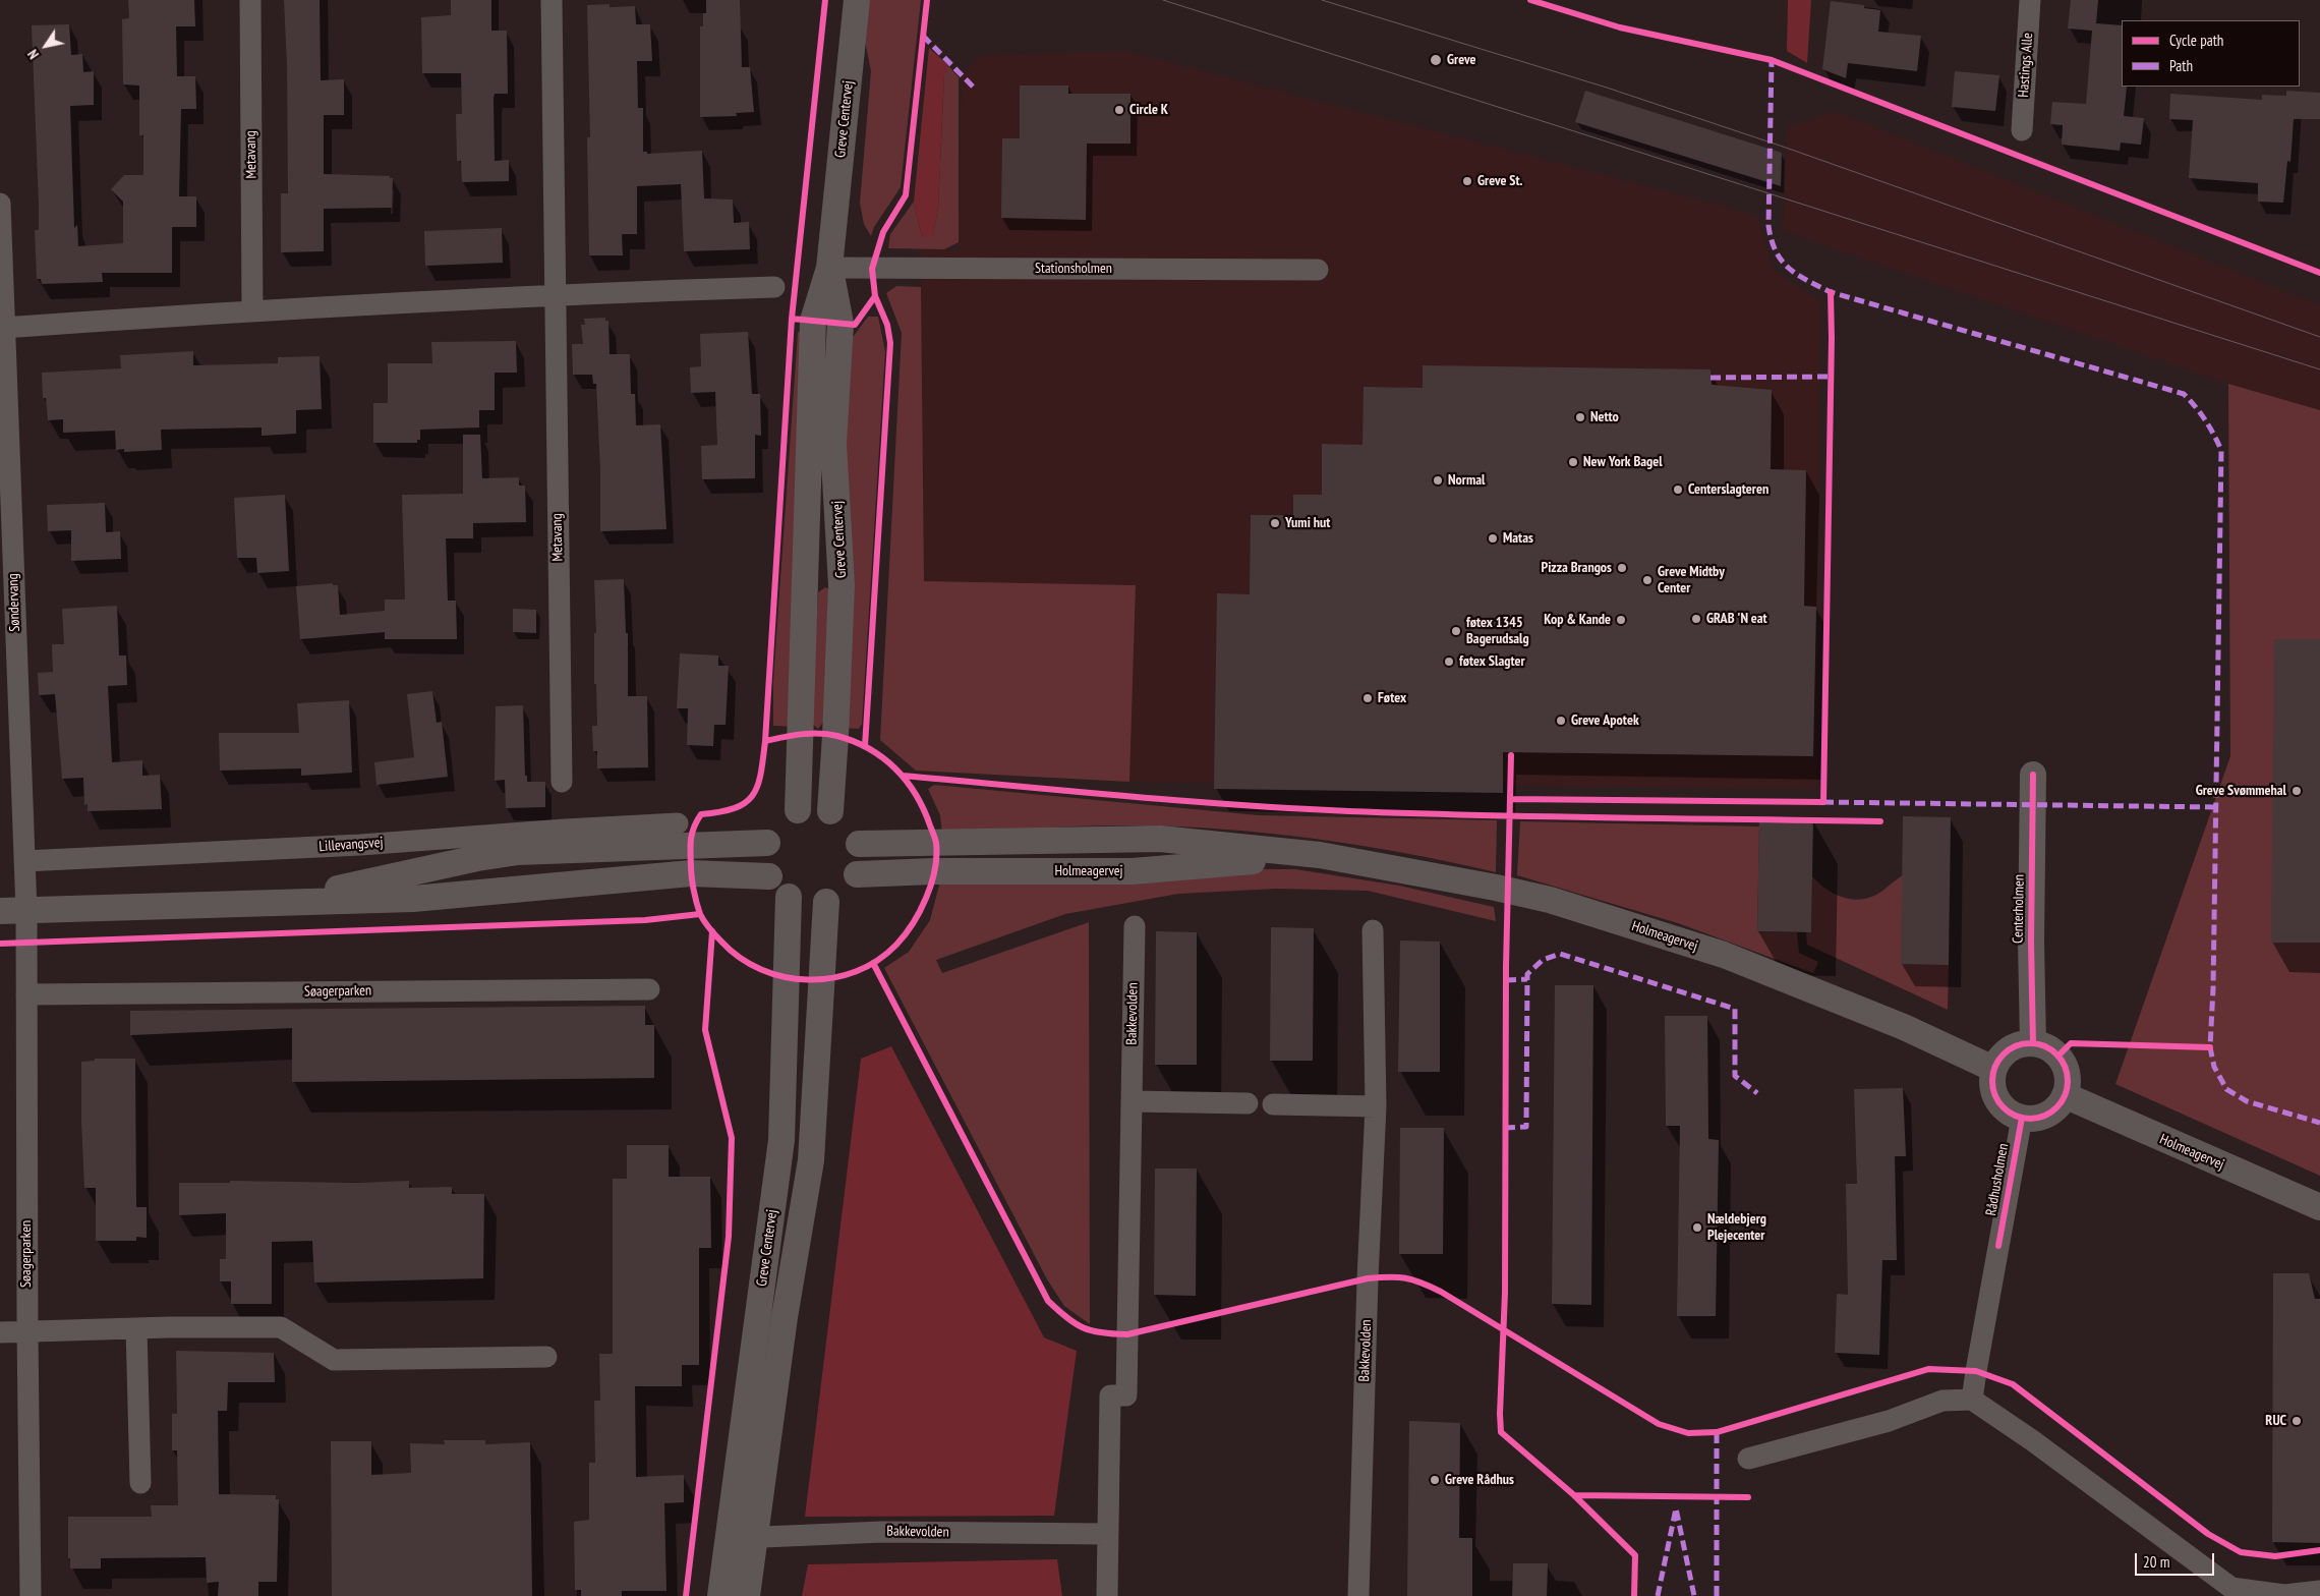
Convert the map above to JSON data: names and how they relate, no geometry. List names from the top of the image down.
{
  "streets": {
    "street": [
      "Hastings Alle",
      "Greve Centervej",
      "Metavang",
      "Stationsholmen",
      "Søndervang",
      "Lillevangsvej",
      "Holmeagervej",
      "Centerholmen",
      "Søagerparken",
      "Bakkevolden",
      "Rådhusholmen"
    ]
  },
  "crossings": [
    ["Greve Centervej", "Stationsholmen"],
    ["Greve Centervej", "Holmeagervej"],
    ["Greve Centervej", "Bakkevolden"],
    ["Søndervang", "Lillevangsvej"],
    ["Søndervang", "Søagerparken"],
    ["Holmeagervej", "Centerholmen"],
    ["Holmeagervej", "Rådhusholmen"],
    ["Centerholmen", "Rådhusholmen"]
  ],
  "places": [
    "Greve",
    "Circle K",
    "Greve St.",
    "Netto",
    "New York Bagel",
    "Normal",
    "Centerslagteren",
    "Yumi hut",
    "Matas",
    "Pizza Brangos",
    "Greve Midtby Center",
    "GRAB 'N eat",
    "Kop & Kande",
    "føtex 1345 Bagerudsalg",
    "føtex Slagter",
    "Føtex",
    "Greve Apotek",
    "Greve Svømmehal",
    "Nældebjerg Plejecenter",
    "RUC",
    "Greve Rådhus"
  ],
  "legend": ["Cycle path", "Path"],
  "scale_bar": "20 m",
  "north": "bottom left"
}
